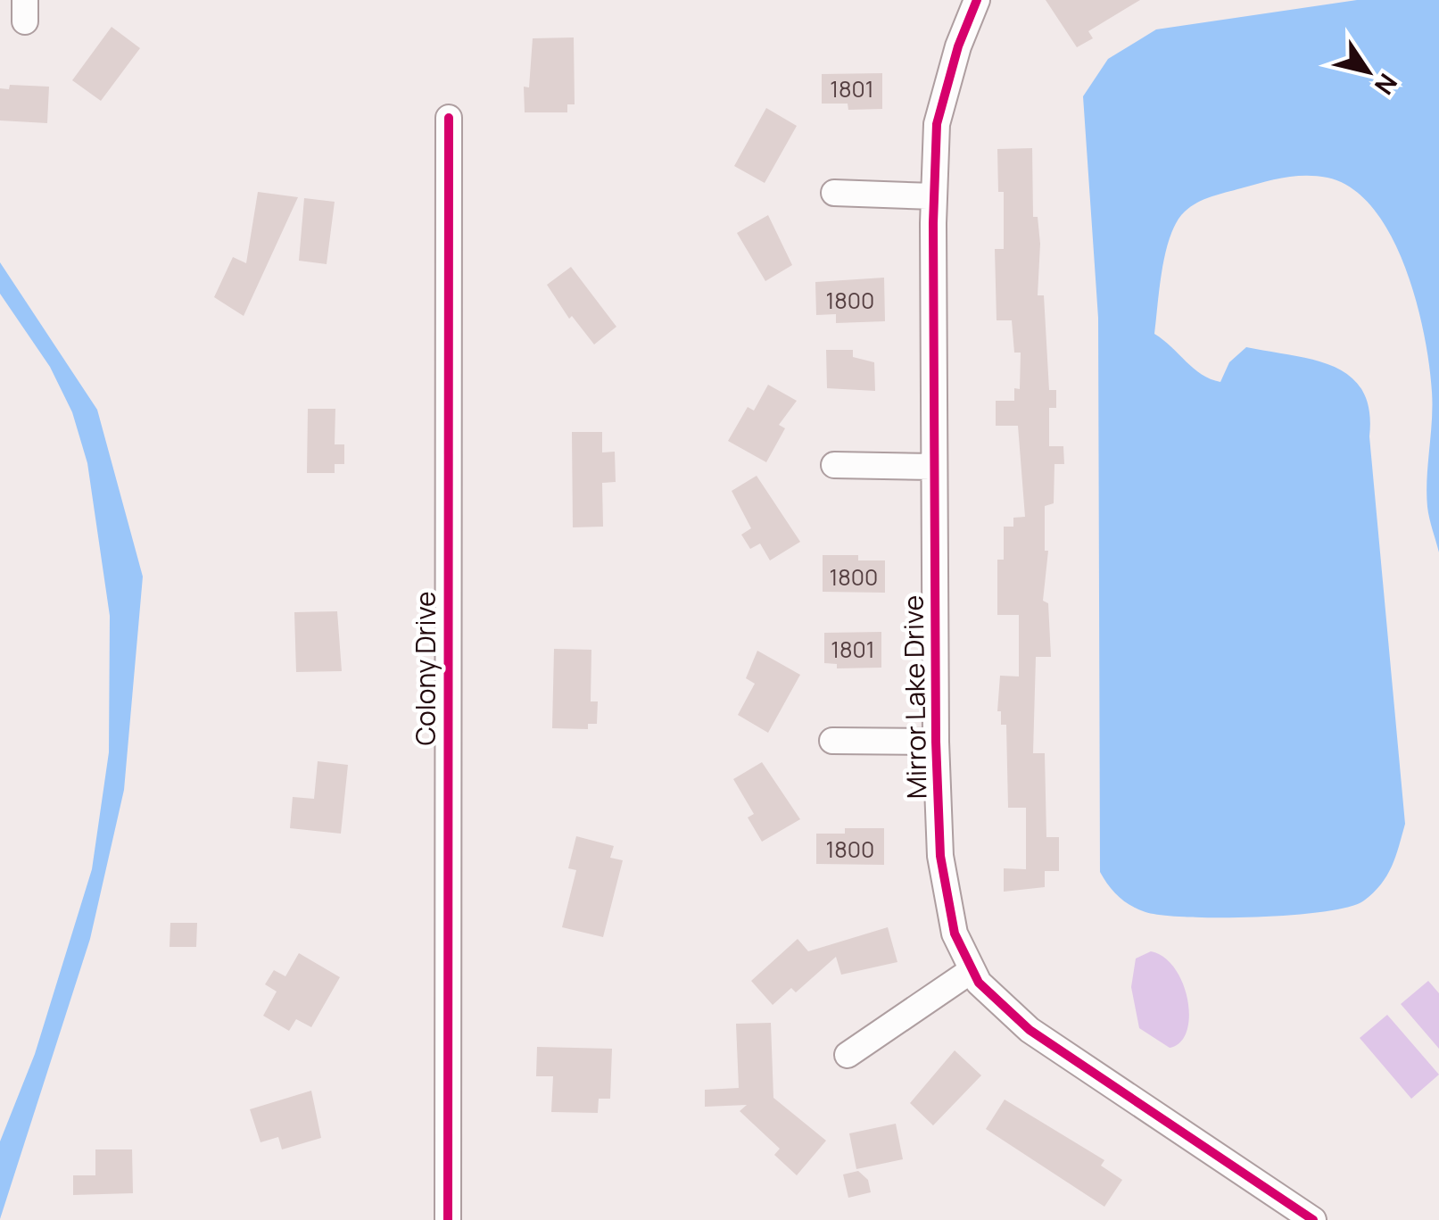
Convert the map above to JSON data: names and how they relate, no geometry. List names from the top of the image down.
{
  "streets": {
    "street": ["Colony Drive", "Mirror Lake Drive"]
  },
  "house_numbers": [
    "1801",
    "1800",
    "1800",
    "1801",
    "1800"
  ],
  "north": "bottom right"
}
